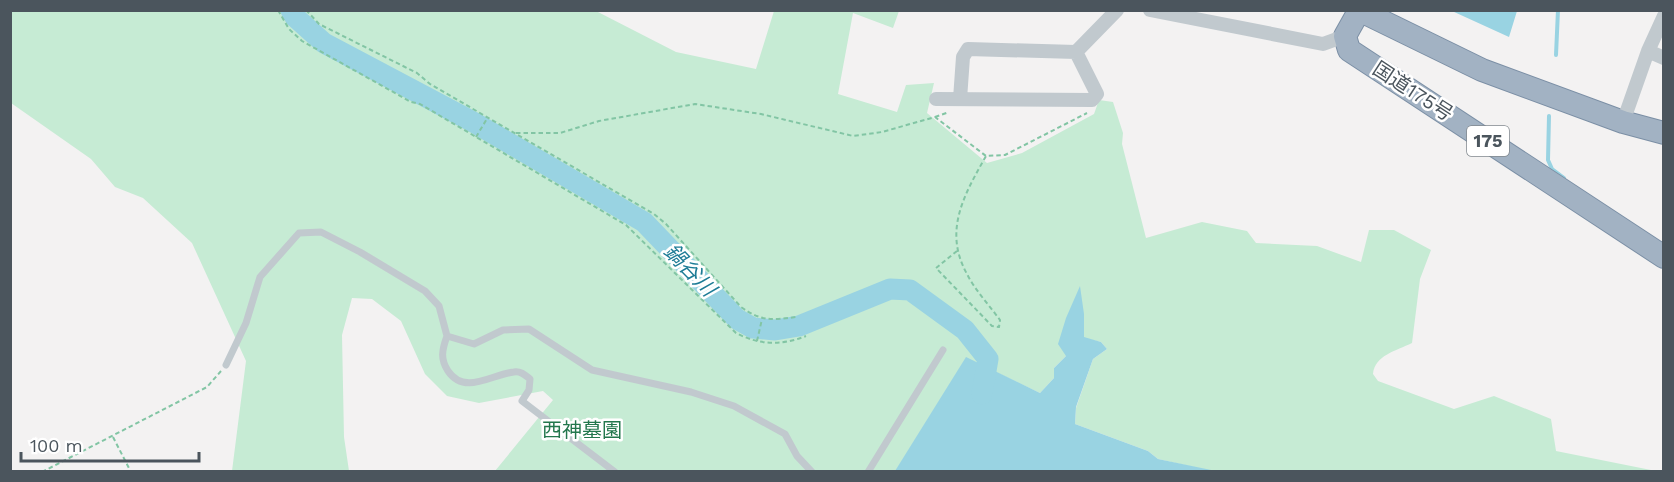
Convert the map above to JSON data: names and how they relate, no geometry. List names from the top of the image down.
{
  "streets": {
    "highway": ["国道175号", "175"]
  },
  "water": ["鍋谷川"],
  "parks": ["西神墓園"],
  "scale_bar": "100 m"
}
